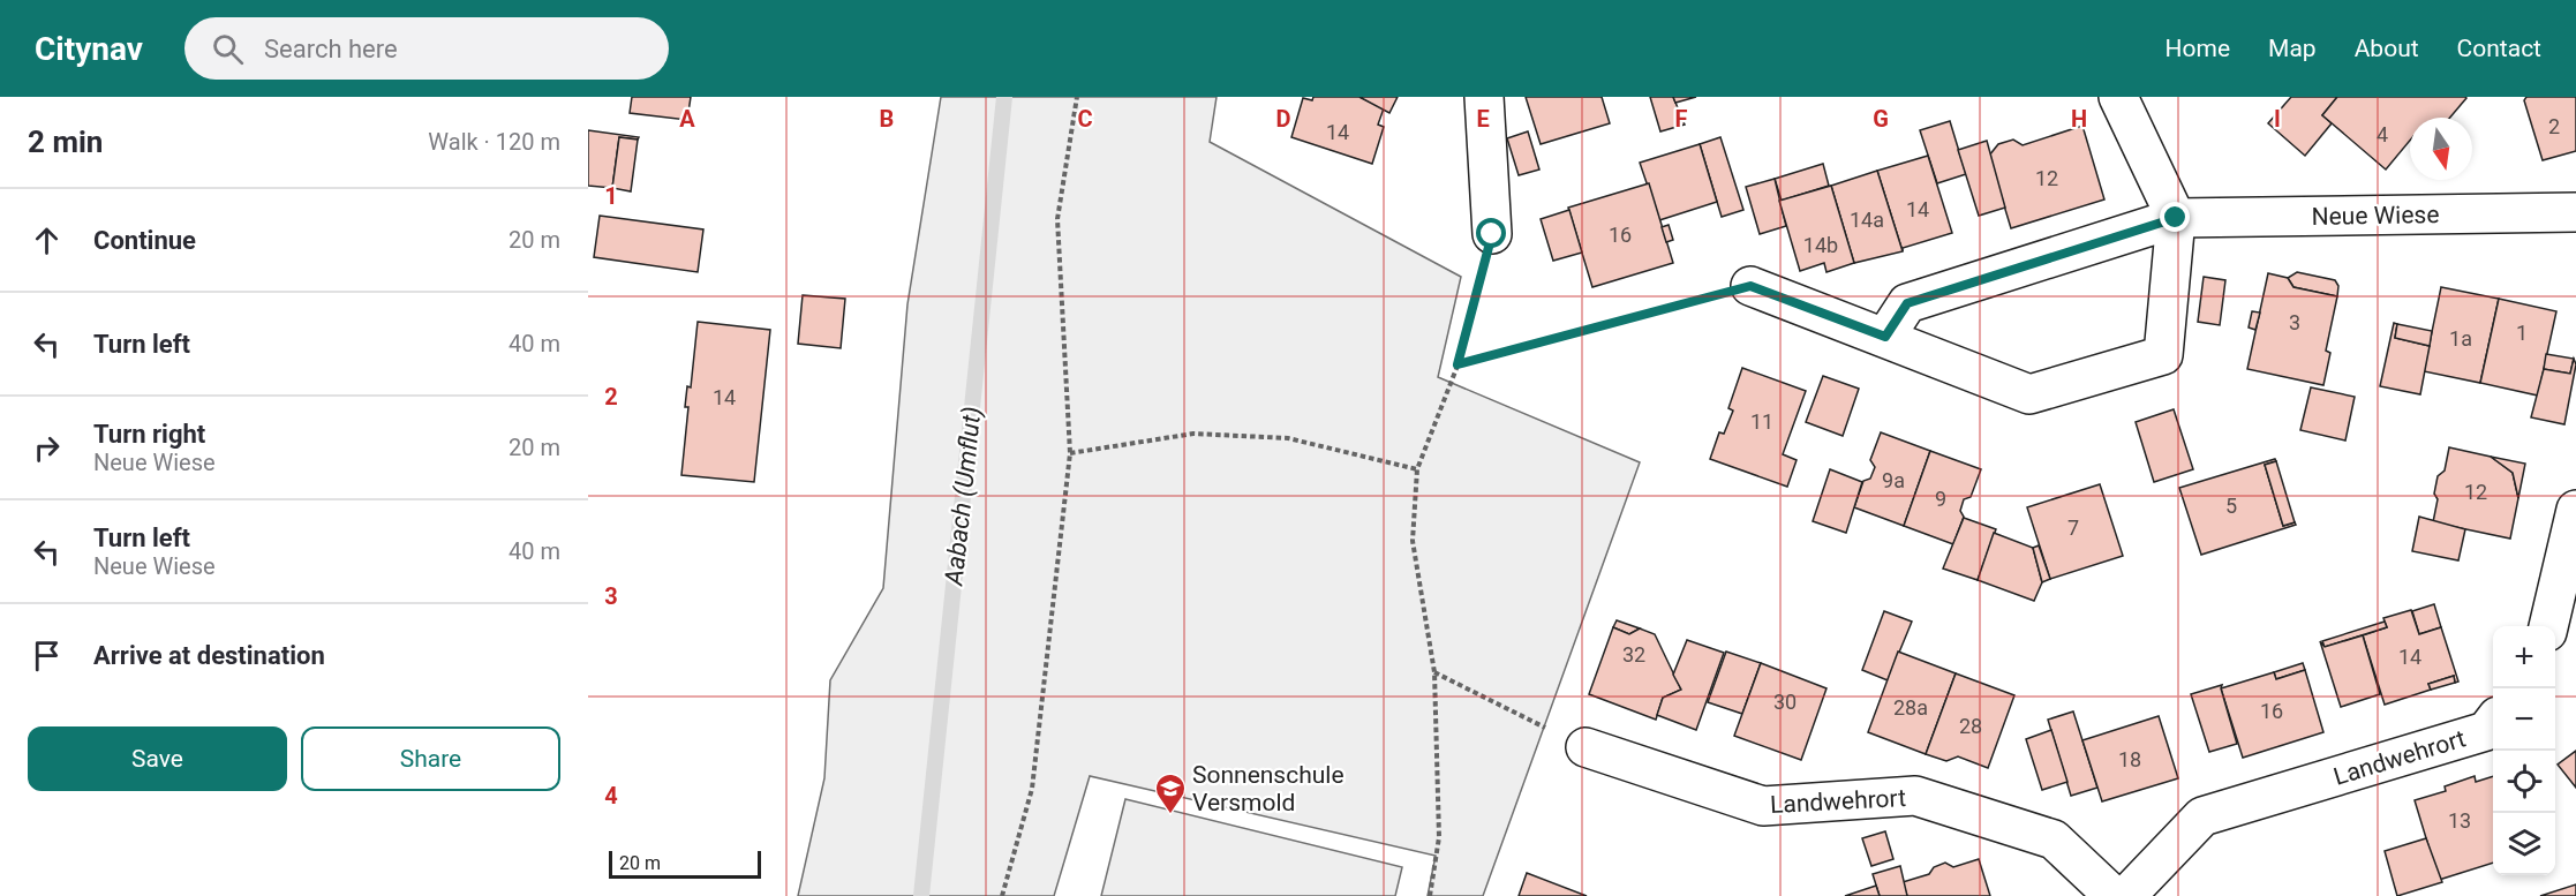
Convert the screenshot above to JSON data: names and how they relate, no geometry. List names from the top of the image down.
{
  "streets": {
    "street": ["Neue Wiese", "Landwehrort"]
  },
  "water": ["Aabach (Umflut)"],
  "places": {
    "school or university": ["Sonnenschule Versmold"]
  },
  "house_numbers": [
    "2",
    "14",
    "4",
    "12",
    "14",
    "14a",
    "16",
    "14b",
    "3",
    "1",
    "1a",
    "14",
    "11",
    "9a",
    "12",
    "9",
    "5",
    "7",
    "32",
    "14",
    "30",
    "28a",
    "16",
    "28",
    "18",
    "13"
  ],
  "scale_bar": "20 m",
  "north": "bottom",
  "page": {
    "header": "Citynav",
    "search": "Search here",
    "nav": [
      "Home",
      "Map",
      "About",
      "Contact"
    ],
    "heading": ["2 min", "Walk · 120 m"],
    "list": [
      ["Continue", "20 m"],
      ["Turn left", "40 m"],
      ["Turn right", "Neue Wiese", "20 m"],
      ["Turn left", "Neue Wiese", "40 m"],
      "Arrive at destination"
    ],
    "map_buttons": ["+", "−"],
    "buttons": ["Save", "Share"],
    "scale": "20 m"
  },
  "grid": {
    "columns": [
      "A",
      "B",
      "C",
      "D",
      "E",
      "F",
      "G",
      "H",
      "I"
    ],
    "rows": [
      "1",
      "2",
      "3",
      "4"
    ]
  }
}
